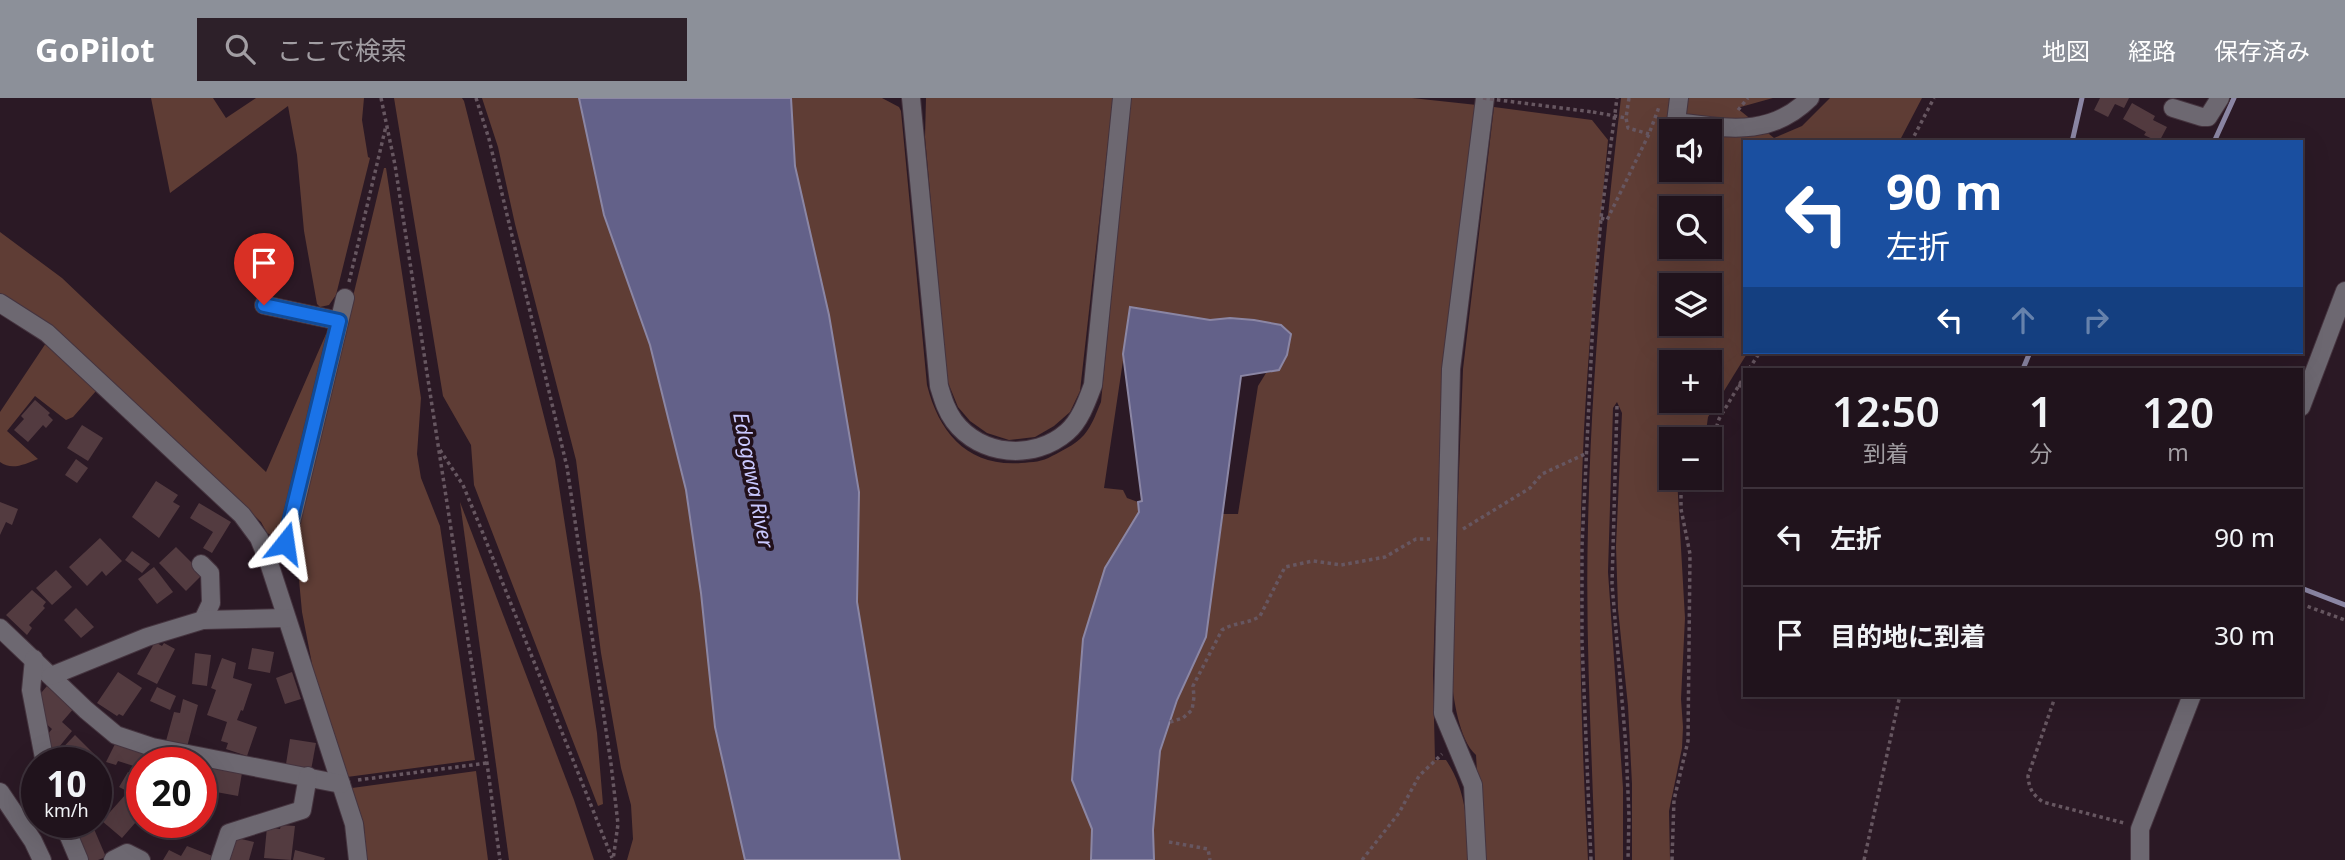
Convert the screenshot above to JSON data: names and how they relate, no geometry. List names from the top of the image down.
{
  "water": ["Edogawa River"],
  "page": {
    "header": "GoPilot",
    "search": "ここで検索",
    "nav": ["地図", "経路", "保存済み"],
    "map_buttons": ["+", "−"],
    "turn": ["90 m", "左折"],
    "eta": [
      "12:50",
      "到着",
      "1",
      "分",
      "120",
      "m"
    ],
    "list": [
      {
        "name": "左折",
        "value": "90 m"
      },
      {
        "name": "目的地に到着",
        "value": "30 m"
      }
    ],
    "speed": "10 km/h",
    "limit": "20"
  }
}
